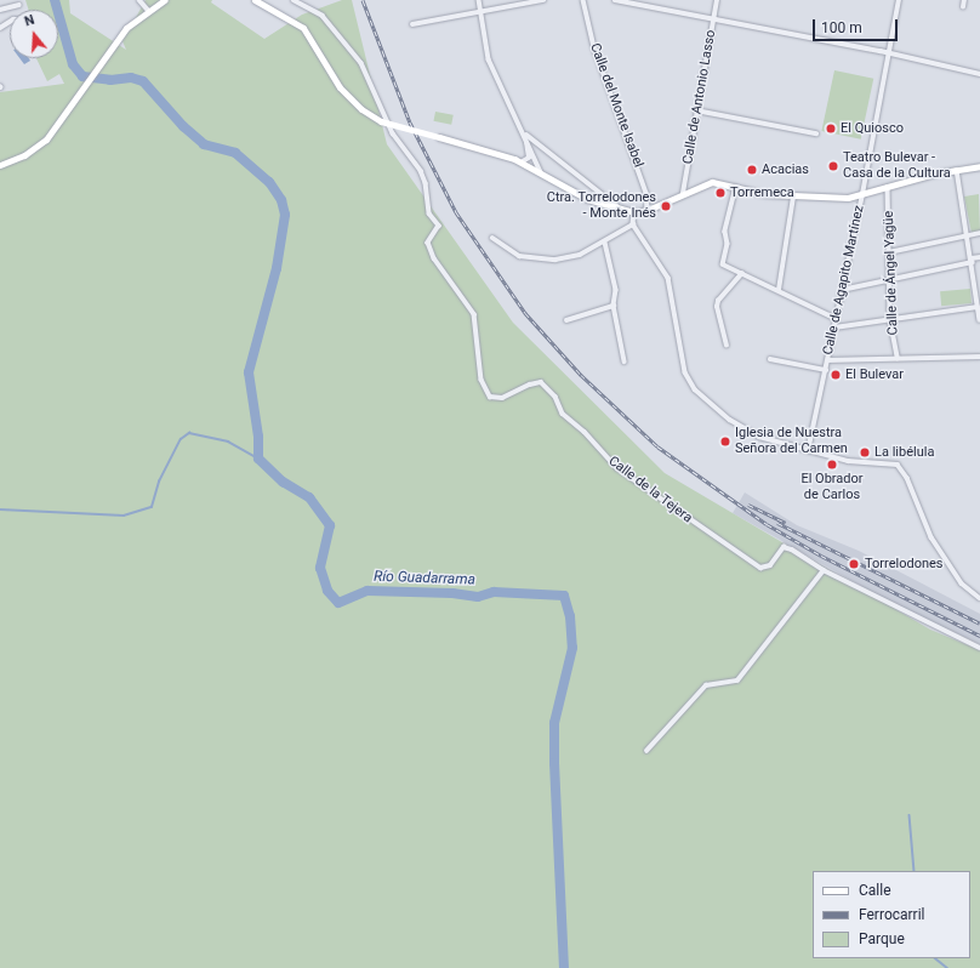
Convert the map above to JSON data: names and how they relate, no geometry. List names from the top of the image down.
{
  "streets": {
    "street": [
      "Calle de Antonio Lasso",
      "Calle del Monte Isabel",
      "Calle de Ángel Yagüe",
      "Calle de Agapito Martínez",
      "Calle de la Tejera"
    ]
  },
  "water": ["Río Guadarrama"],
  "places": [
    "El Quiosco",
    "Teatro Bulevar - Casa de la Cultura",
    "Acacias",
    "Torremeca",
    "Ctra. Torrelodones - Monte Inés",
    "El Bulevar",
    "Iglesia de Nuestra Señora del Carmen",
    "La libélula",
    "El Obrador de Carlos",
    "Torrelodones"
  ],
  "legend": ["Calle", "Ferrocarril", "Parque"],
  "scale_bar": "100 m",
  "north": "top"
}
